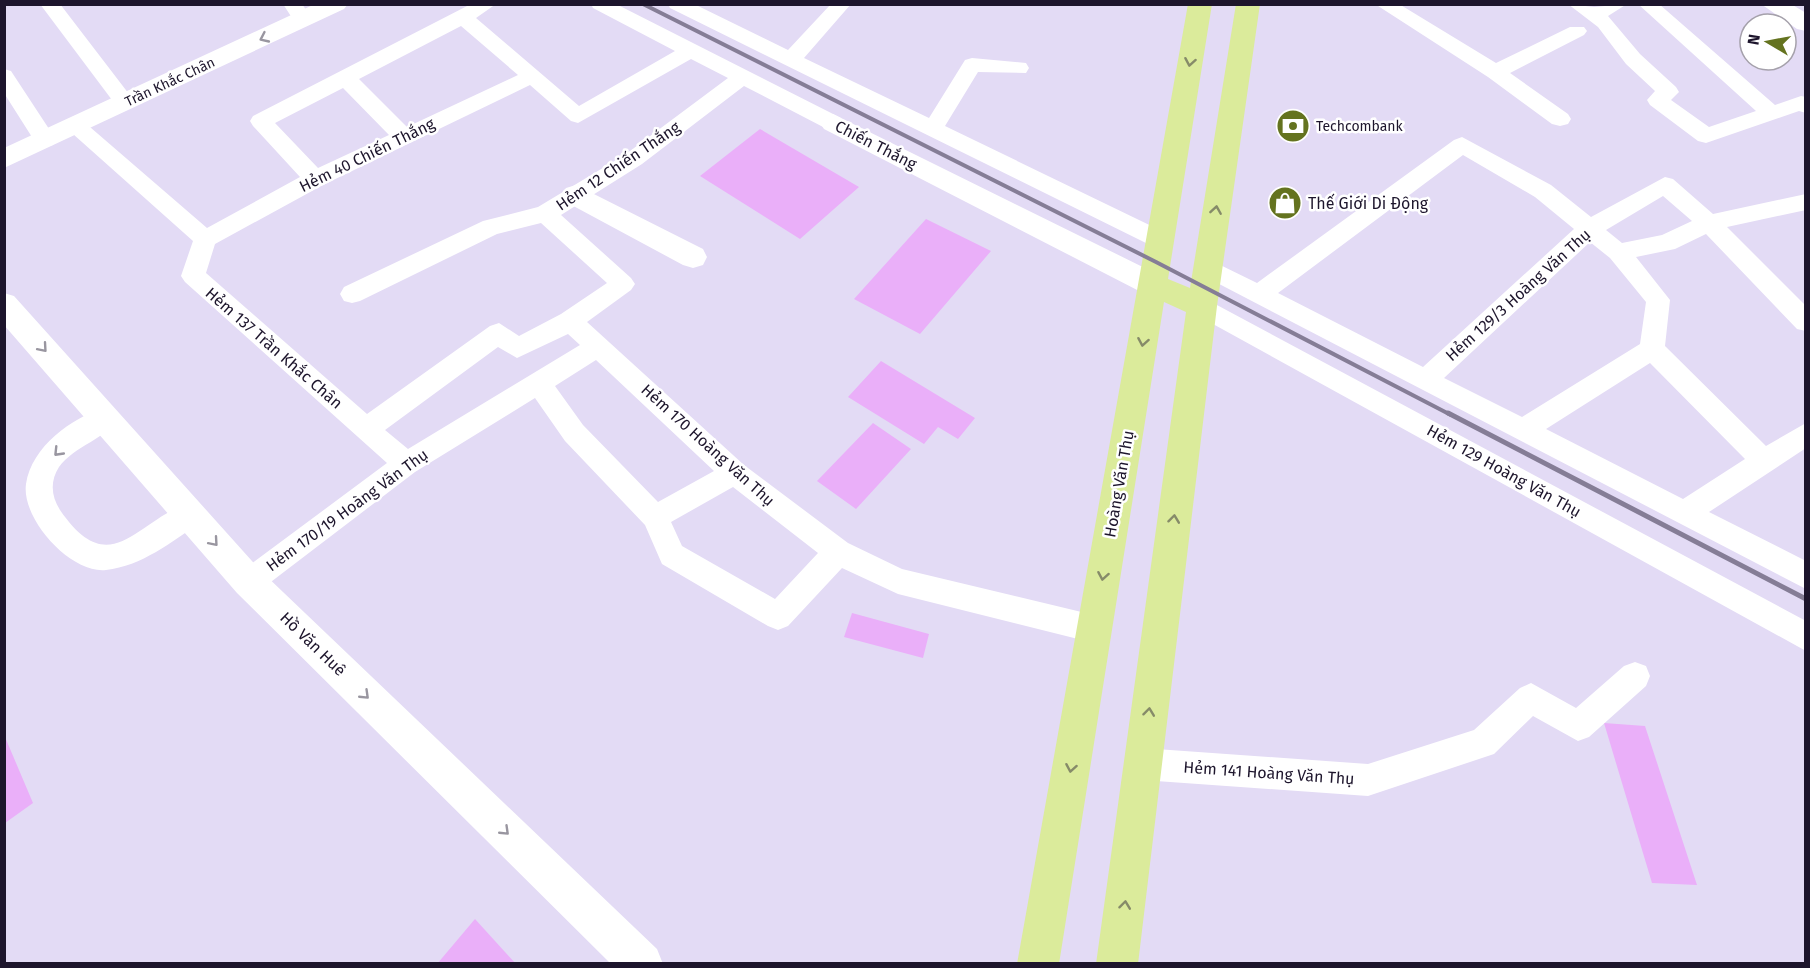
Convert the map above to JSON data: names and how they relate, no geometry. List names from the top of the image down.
{
  "streets": {
    "main road": ["Hoàng Văn Thụ"],
    "street": ["Trần Khắc Chân", "Chiến Thắng", "Hồ Văn Huê"],
    "lane": [
      "Hẻm 40 Chiến Thắng",
      "Hẻm 12 Chiến Thắng",
      "Hẻm 129/3 Hoàng Văn Thụ",
      "Hẻm 137 Trần Khắc Chân",
      "Hẻm 170 Hoàng Văn Thụ",
      "Hẻm 129 Hoàng Văn Thụ",
      "Hẻm 170/19 Hoàng Văn Thụ",
      "Hẻm 141 Hoàng Văn Thụ"
    ]
  },
  "crossings": [
    ["Chiến Thắng", "Hẻm 12 Chiến Thắng"],
    ["Chiến Thắng", "Hoàng Văn Thụ"],
    ["Hẻm 40 Chiến Thắng", "Hẻm 137 Trần Khắc Chân"],
    ["Hẻm 137 Trần Khắc Chân", "Hẻm 170/19 Hoàng Văn Thụ"],
    ["Hẻm 170 Hoàng Văn Thụ", "Hoàng Văn Thụ"],
    ["Hẻm 170 Hoàng Văn Thụ", "Hẻm 170/19 Hoàng Văn Thụ"],
    ["Hẻm 170/19 Hoàng Văn Thụ", "Hồ Văn Huê"]
  ],
  "one_way": ["Trần Khắc Chân", "Hồ Văn Huê"],
  "places": {
    "bank": ["Techcombank"],
    "shop": ["Thế Giới Di Động"]
  },
  "north": "left"
}
